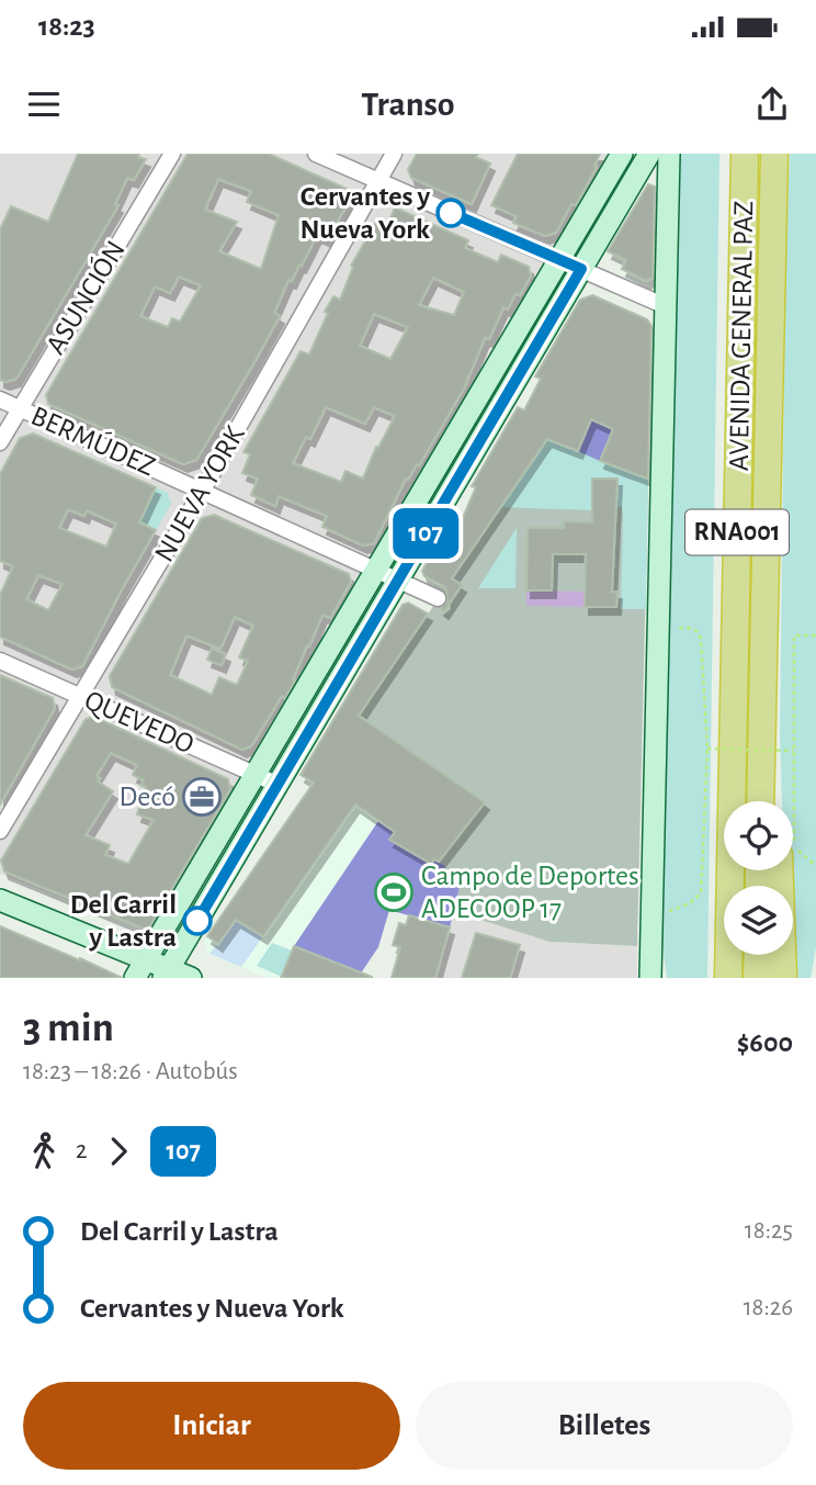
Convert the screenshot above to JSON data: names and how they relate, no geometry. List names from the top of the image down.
{
  "streets": {
    "highway": ["AVENIDA GENERAL PAZ", "RNA001"],
    "street": [
      "ASUNCIÓN",
      "BERMÚDEZ",
      "NUEVA YORK",
      "QUEVEDO"
    ]
  },
  "crossings": [
    ["ASUNCIÓN", "BERMÚDEZ"],
    ["BERMÚDEZ", "NUEVA YORK"],
    ["NUEVA YORK", "QUEVEDO"]
  ],
  "places": {
    "other": ["Cervantes y Nueva York", "Del Carril y Lastra"],
    "office": ["Decó"],
    "sports": ["Campo de Deportes ADECOOP 17"]
  },
  "lines": ["bus line 107"],
  "page": {
    "status": "18:23",
    "header": "Transo",
    "on_map": "107",
    "heading": ["3 min", "18:23 – 18:26 · Autobús", "$600"],
    "legs": ["2", "107"],
    "list": [
      {
        "name": "Del Carril y Lastra",
        "value": "18:25"
      },
      {
        "name": "Cervantes y Nueva York",
        "value": "18:26"
      }
    ],
    "buttons": ["Iniciar", "Billetes"]
  }
}
